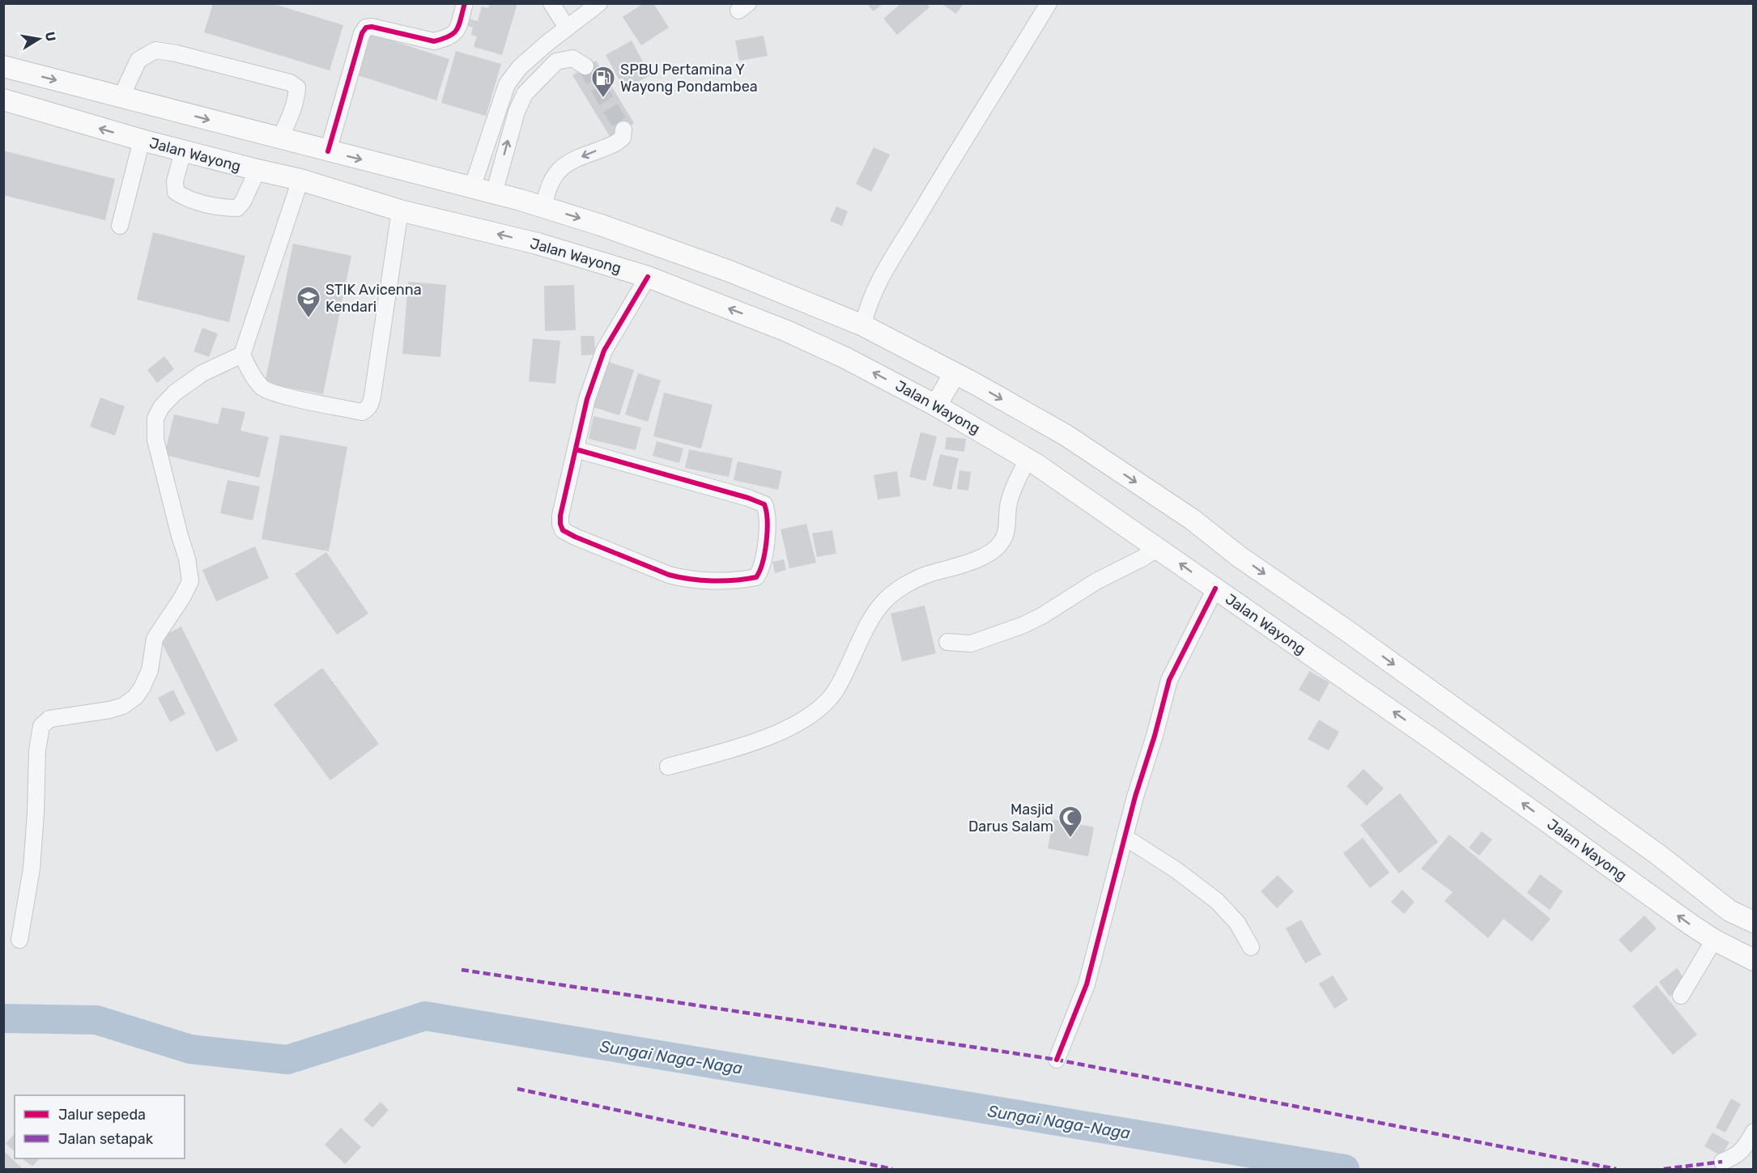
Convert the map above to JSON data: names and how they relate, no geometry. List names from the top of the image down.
{
  "streets": {
    "main road": ["Jalan Wayong"]
  },
  "water": ["Sungai Naga-Naga"],
  "places": {
    "fuel station": ["SPBU Pertamina Y Wayong Pondambea"],
    "school or university": ["STIK Avicenna Kendari"],
    "mosque": ["Masjid Darus Salam"]
  },
  "legend": ["Jalur sepeda", "Jalan setapak"],
  "north": "right"
}
